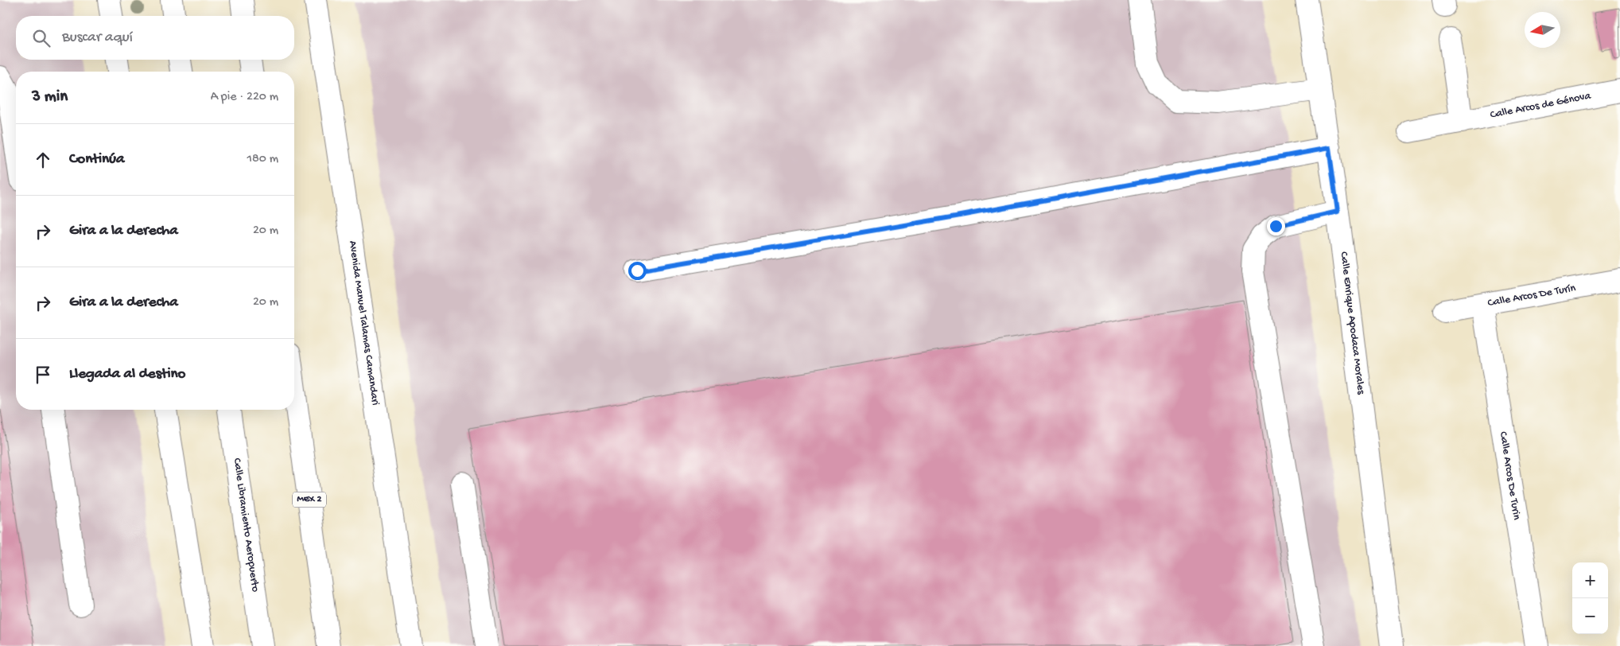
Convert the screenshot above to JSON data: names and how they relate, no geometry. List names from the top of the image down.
{
  "streets": {
    "main road": [
      "Calle Arcos de Génova",
      "Calle Arcos De Turín",
      "Avenida Manuel Talamas Camandari",
      "Calle Enrique Apodaca Morales",
      "Calle Arcos De Turin",
      "MEX 2",
      "Calle Libramiento Aeropuerto"
    ]
  },
  "crossings": [
    ["Calle Arcos De Turín", "Calle Arcos De Turin"]
  ],
  "north": "left",
  "page": {
    "search": "Buscar aquí",
    "heading": ["3 min", "A pie · 220 m"],
    "list": [
      ["Continúa", "180 m"],
      ["Gira a la derecha", "20 m"],
      ["Gira a la derecha", "20 m"],
      "Llegada al destino"
    ],
    "map_buttons": ["+", "−"]
  }
}
